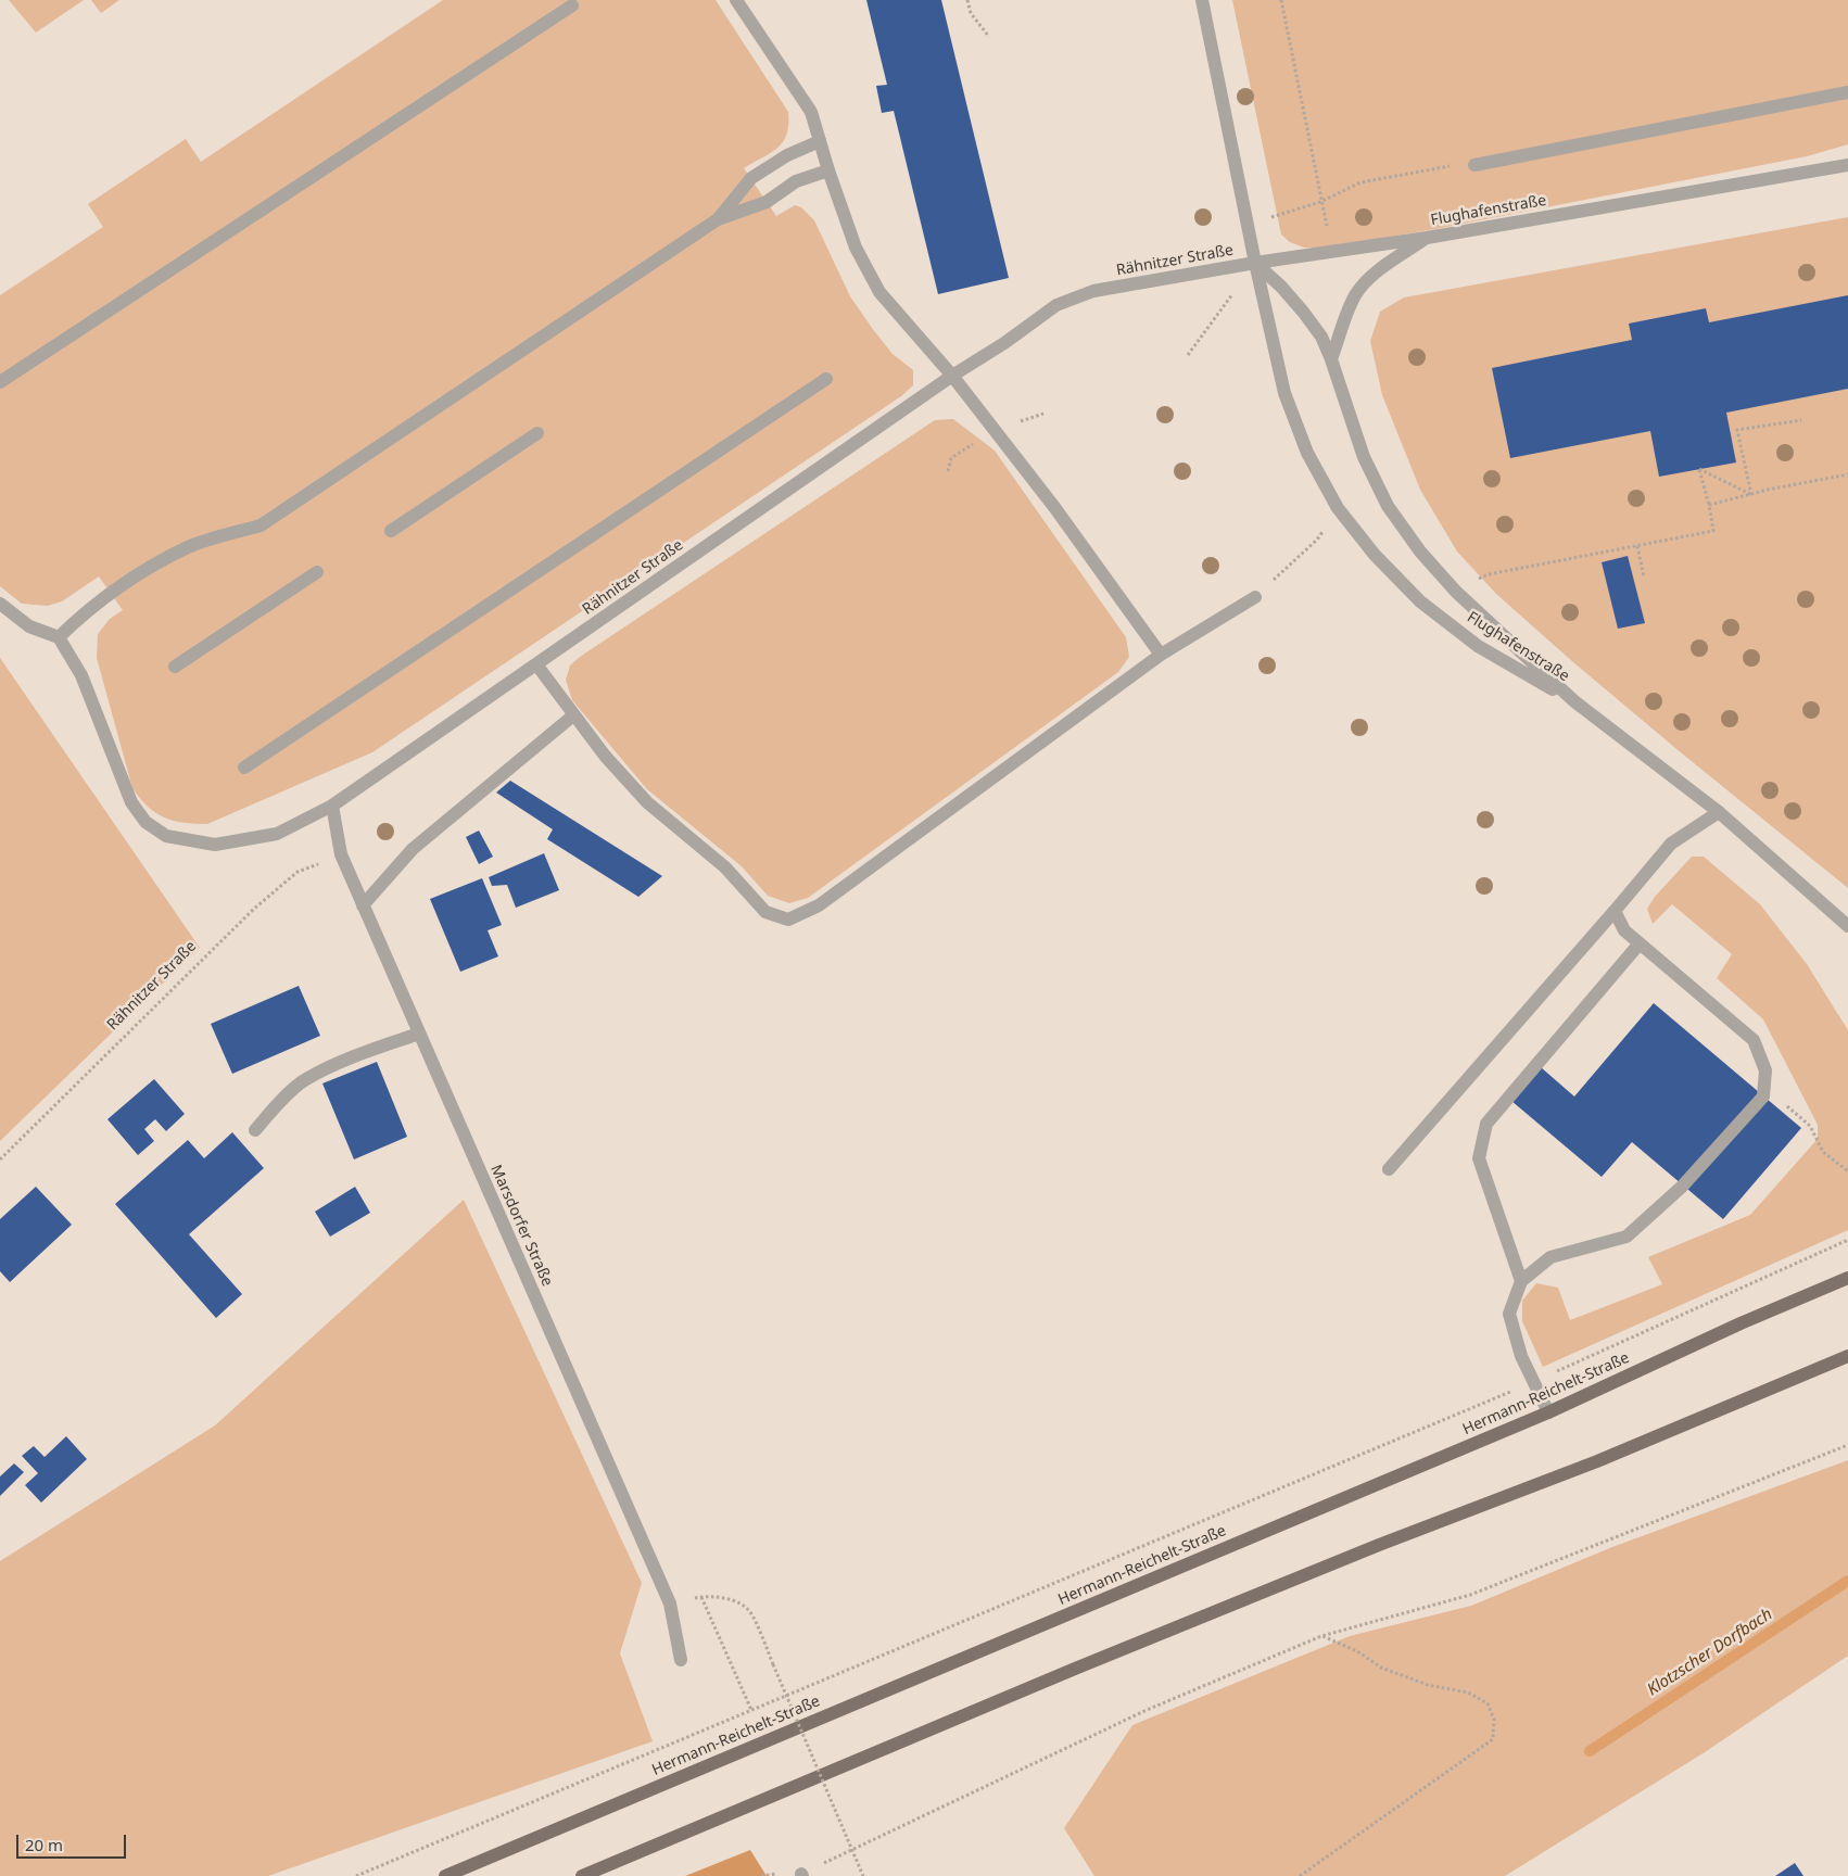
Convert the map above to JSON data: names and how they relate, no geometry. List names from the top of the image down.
{
  "streets": {
    "main road": ["Hermann-Reichelt-Straße"],
    "street": ["Flughafenstraße", "Rähnitzer Straße", "Marsdorfer Straße"]
  },
  "crossings": [
    ["Flughafenstraße", "Rähnitzer Straße"],
    ["Rähnitzer Straße", "Marsdorfer Straße"]
  ],
  "water": ["Klotzscher Dorfbach"],
  "scale_bar": "20 m"
}
